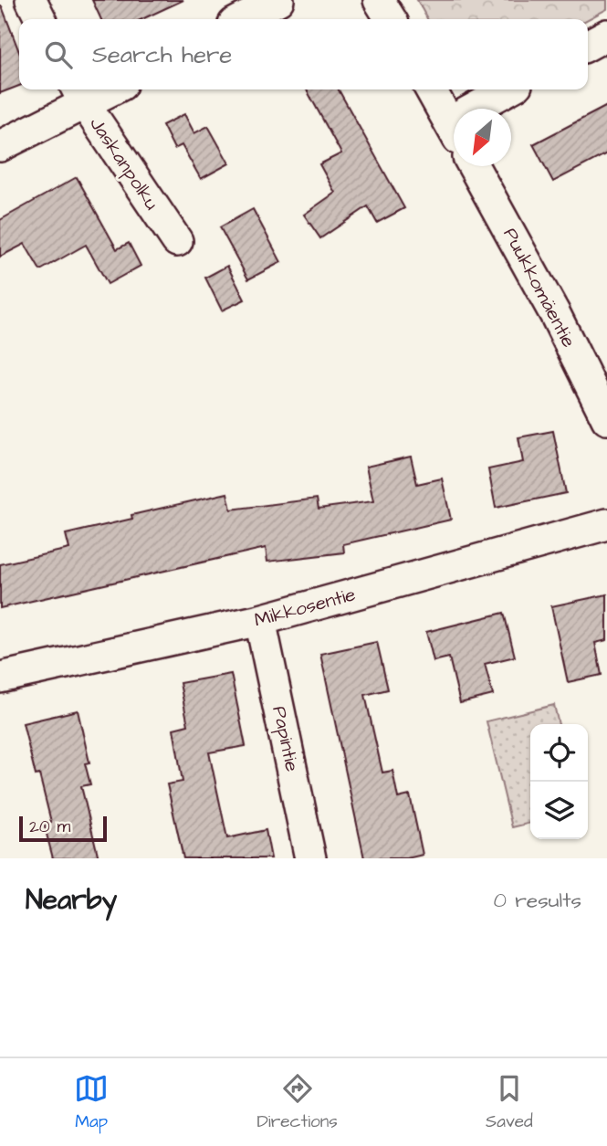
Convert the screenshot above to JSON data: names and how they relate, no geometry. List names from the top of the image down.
{
  "streets": {
    "street": [
      "Jaskanpolku",
      "Puukkomäentie",
      "Mikkosentie",
      "Papintie"
    ]
  },
  "crossings": [
    ["Mikkosentie", "Papintie"]
  ],
  "scale_bar": "20 m",
  "north": "bottom left",
  "page": {
    "search": "Search here",
    "scale": "20 m",
    "heading": ["Nearby", "0 results"],
    "nav": ["Map", "Directions", "Saved"]
  }
}
